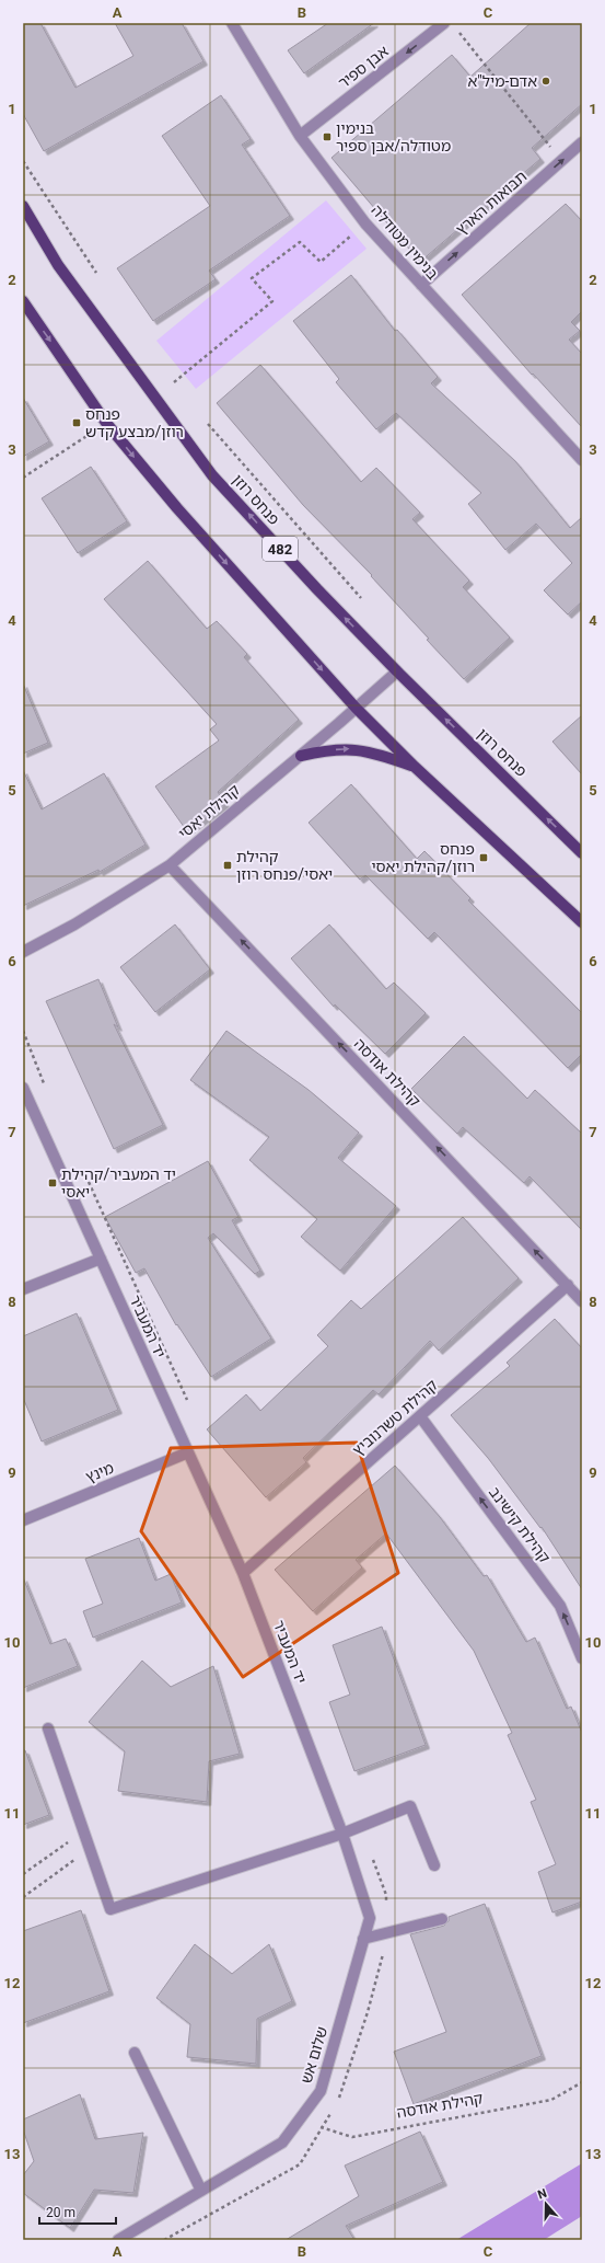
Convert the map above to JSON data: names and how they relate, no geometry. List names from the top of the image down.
{
  "streets": {
    "main road": ["פנחס רוזן", "482"],
    "street": [
      "אבן ספיר",
      "תבואות הארץ",
      "בנימין מטודלה",
      "קהילת יאסי",
      "קהילת אודסה",
      "יד המעביר",
      "קהילת טשרנוביץ",
      "מינץ",
      "קהילת קישינב",
      "שלום אש"
    ]
  },
  "crossings": [
    ["אבן ספיר", "בנימין מטודלה"],
    ["תבואות הארץ", "בנימין מטודלה"],
    ["פנחס רוזן", "קהילת יאסי"],
    ["קהילת יאסי", "קהילת אודסה"],
    ["קהילת אודסה", "קהילת טשרנוביץ"],
    ["קהילת אודסה", "שלום אש"],
    ["יד המעביר", "קהילת טשרנוביץ"],
    ["יד המעביר", "מינץ"],
    ["יד המעביר", "שלום אש"],
    ["קהילת טשרנוביץ", "קהילת קישינב"]
  ],
  "one_way": [
    "אבן ספיר",
    "תבואות הארץ",
    "קהילת אודסה",
    "קהילת קישינב"
  ],
  "places": {
    "other": ["אדם-מיל\"א"],
    "transit": [
      "בנימין מטודלה/אבן ספיר",
      "פנחס רוזן/מבצע קדש",
      "פנחס רוזן/קהילת יאסי",
      "קהילת יאסי/פנחס רוזן",
      "יד המעביר/קהילת יאסי"
    ]
  },
  "scale_bar": "20 m",
  "north": "top",
  "grid": {
    "columns": ["A", "B", "C"],
    "rows": [
      "1",
      "2",
      "3",
      "4",
      "5",
      "6",
      "7",
      "8",
      "9",
      "10",
      "11",
      "12",
      "13"
    ]
  }
}
